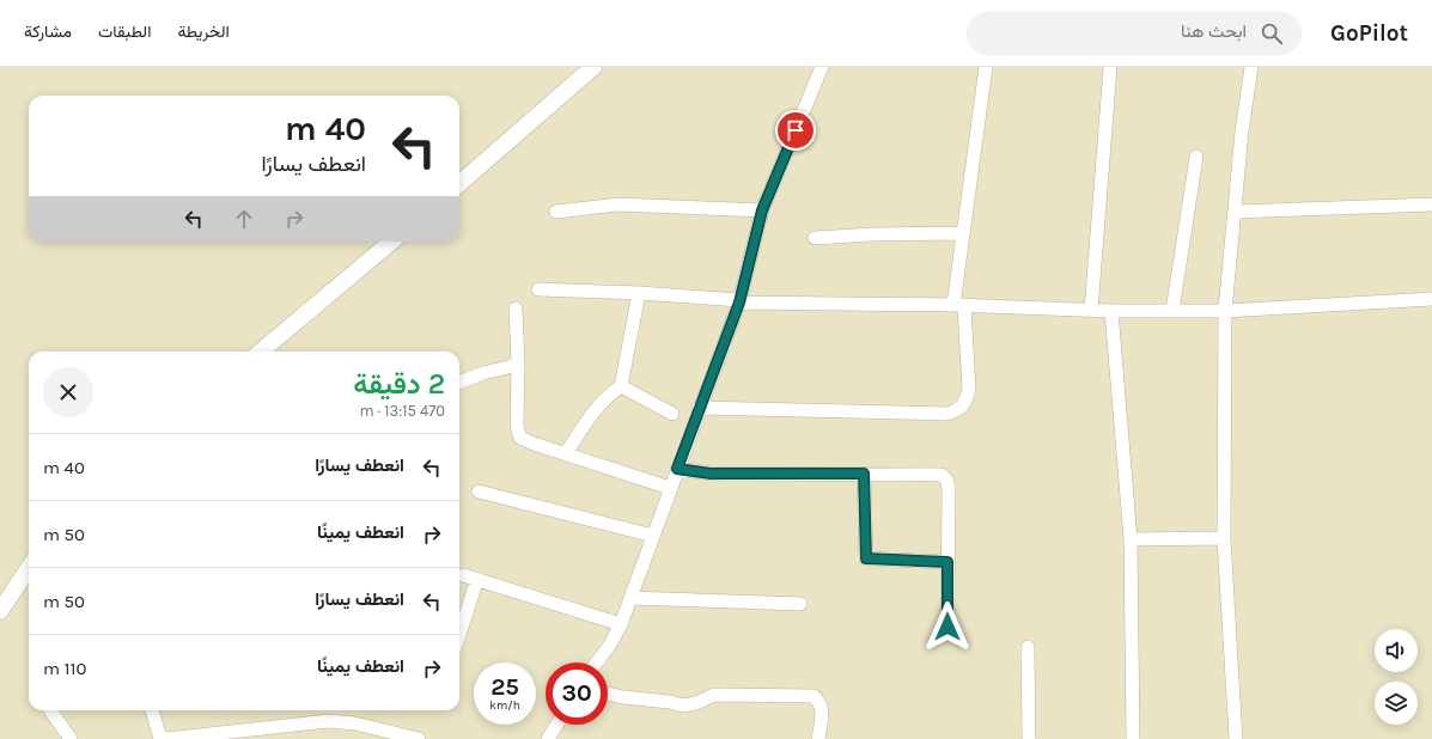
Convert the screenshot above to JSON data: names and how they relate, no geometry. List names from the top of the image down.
{
  "page": {
    "header": "GoPilot",
    "search": "ابحث هنا",
    "nav": ["الخريطة", "الطبقات", "مشاركة"],
    "turn": ["40 m", "انعطف يسارًا"],
    "heading": ["2 دقيقة", "470 m · 13:15"],
    "list": [
      {
        "name": "انعطف يسارًا",
        "value": "40 m"
      },
      {
        "name": "انعطف يمينًا",
        "value": "50 m"
      },
      {
        "name": "انعطف يسارًا",
        "value": "50 m"
      },
      {
        "name": "انعطف يمينًا",
        "value": "110 m"
      }
    ],
    "speed": "25 km/h",
    "limit": "30"
  }
}
